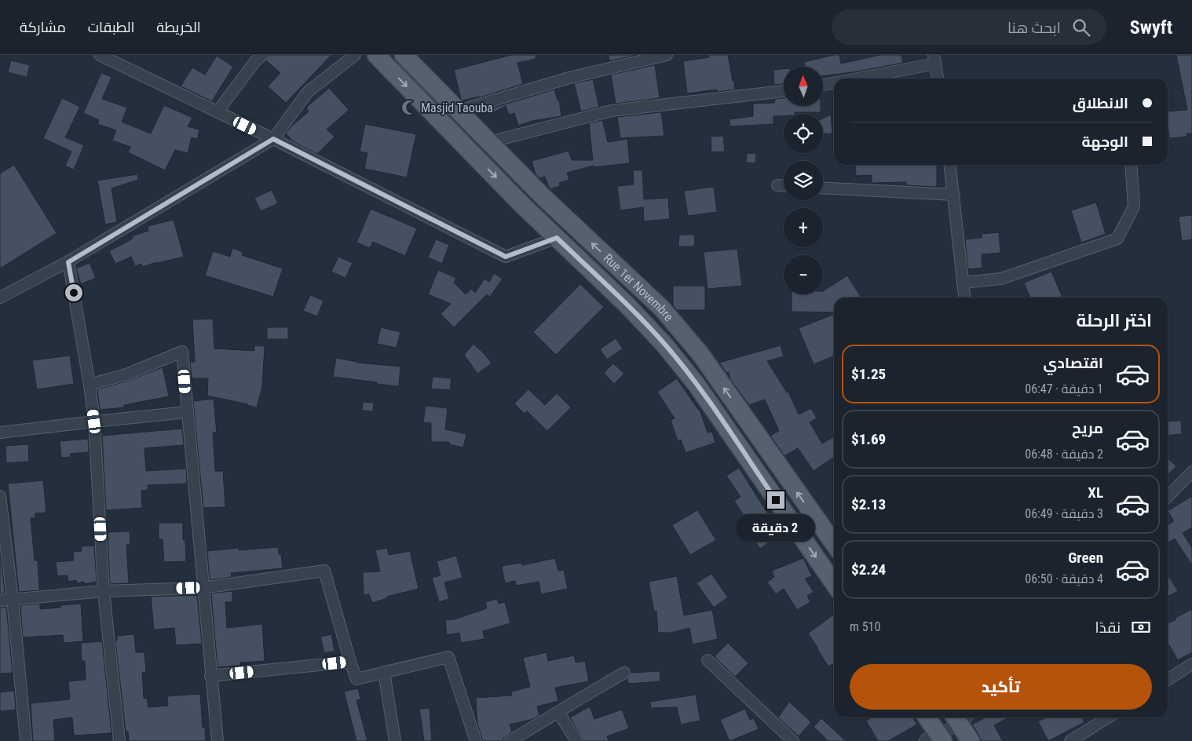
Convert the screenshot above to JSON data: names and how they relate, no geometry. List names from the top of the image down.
{
  "streets": {
    "main road": ["Rue 1er Novembre"]
  },
  "places": {
    "mosque": ["Masjid Taouba"]
  },
  "north": "top",
  "page": {
    "header": "Swyft",
    "search": "ابحث هنا",
    "nav": ["الخريطة", "الطبقات", "مشاركة"],
    "map_buttons": ["+", "−"],
    "banner": ["الانطلاق", "الوجهة"],
    "heading": "اختر الرحلة",
    "list": [
      {
        "name": "اقتصادي",
        "note": "1 دقيقة · 06:47",
        "value": "$1.25"
      },
      {
        "name": "مريح",
        "note": "2 دقيقة · 06:48",
        "value": "$1.69"
      },
      {
        "name": "XL",
        "note": "3 دقيقة · 06:49",
        "value": "$2.13"
      },
      {
        "name": "Green",
        "note": "4 دقيقة · 06:50",
        "value": "$2.24"
      }
    ],
    "bubble": "2 دقيقة",
    "pay": ["نقدًا", "510 m"],
    "buttons": "تأكيد"
  }
}
